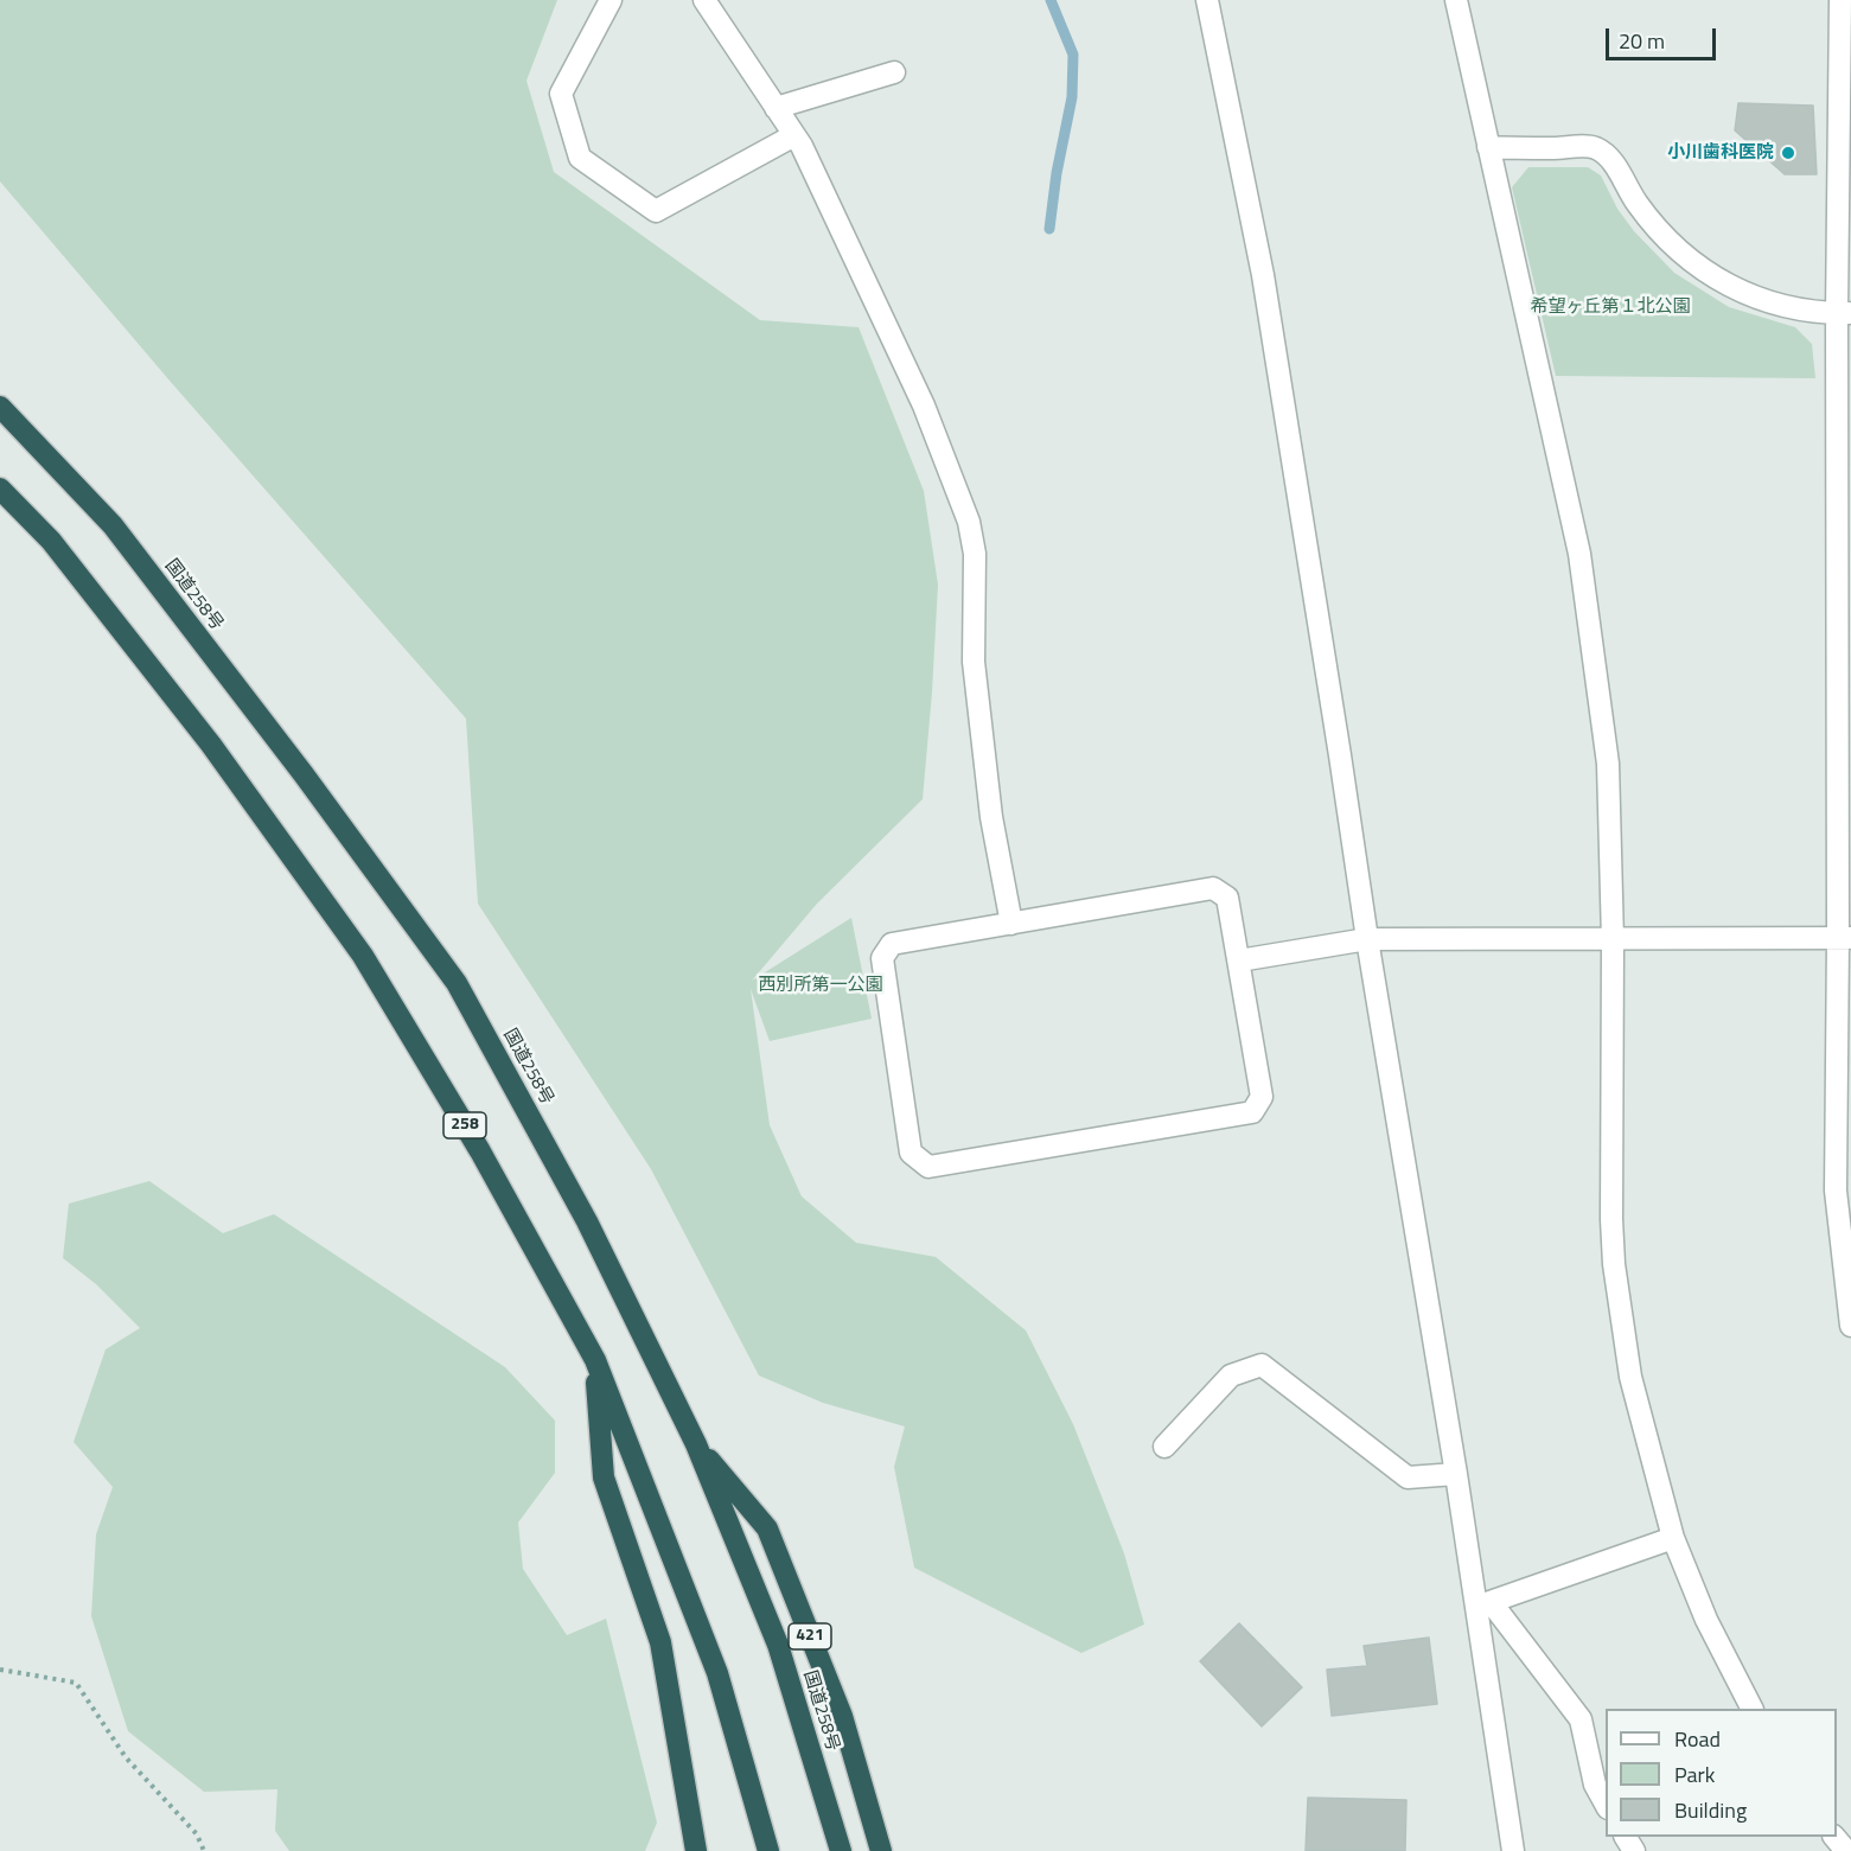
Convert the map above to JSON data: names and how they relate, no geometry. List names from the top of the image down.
{
  "streets": {
    "highway": ["国道258号", "258", "421"]
  },
  "crossings": [
    ["国道258号", "421"]
  ],
  "parks": ["希望ヶ丘第１北公園", "西別所第一公園"],
  "places": ["小川歯科医院"],
  "legend": ["Road", "Park", "Building"],
  "scale_bar": "20 m"
}
